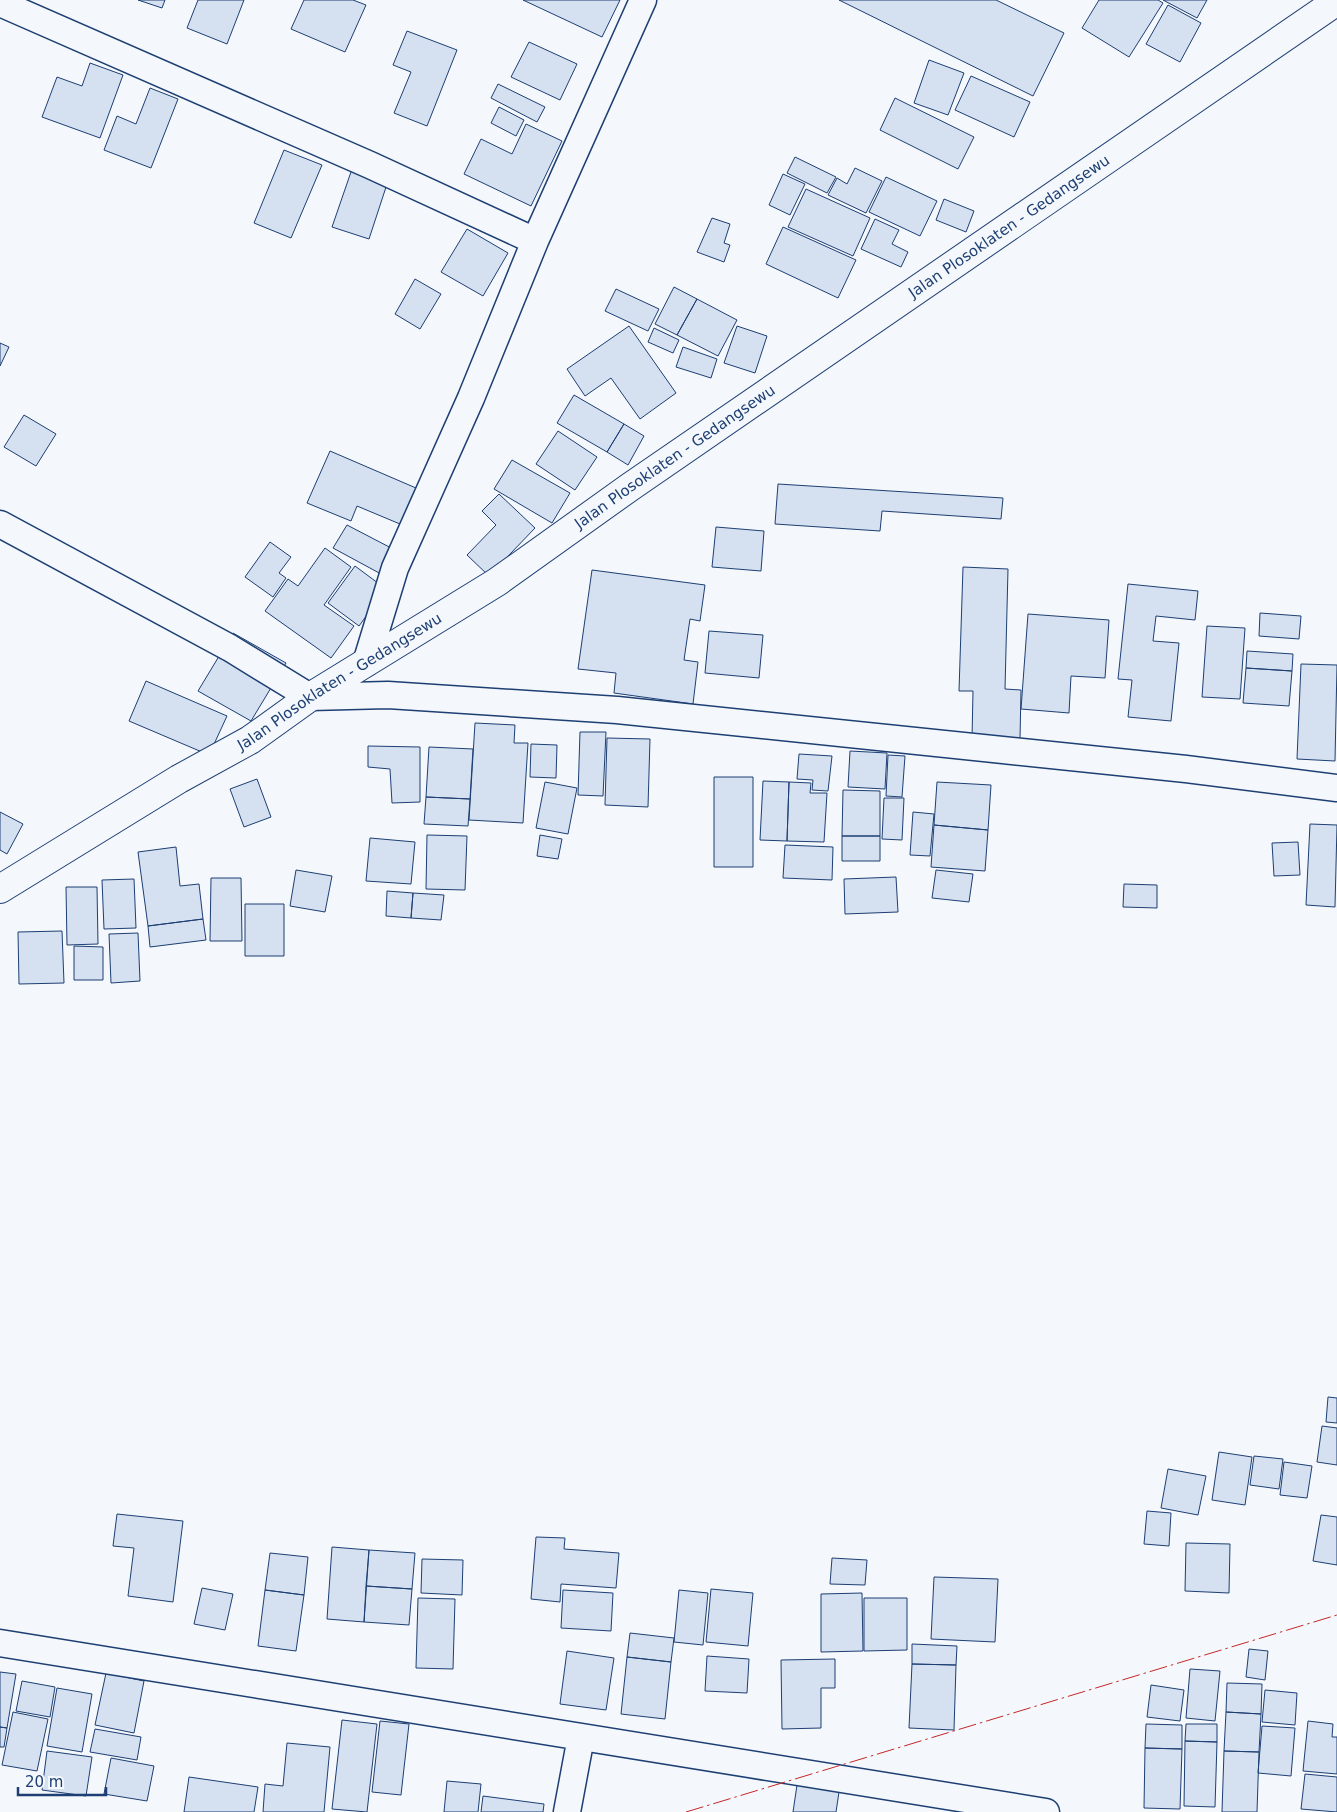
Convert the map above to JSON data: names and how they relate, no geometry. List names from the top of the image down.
{
  "streets": {
    "main road": ["Jalan Plosoklaten - Gedangsewu"]
  },
  "scale_bar": "20 m"
}
